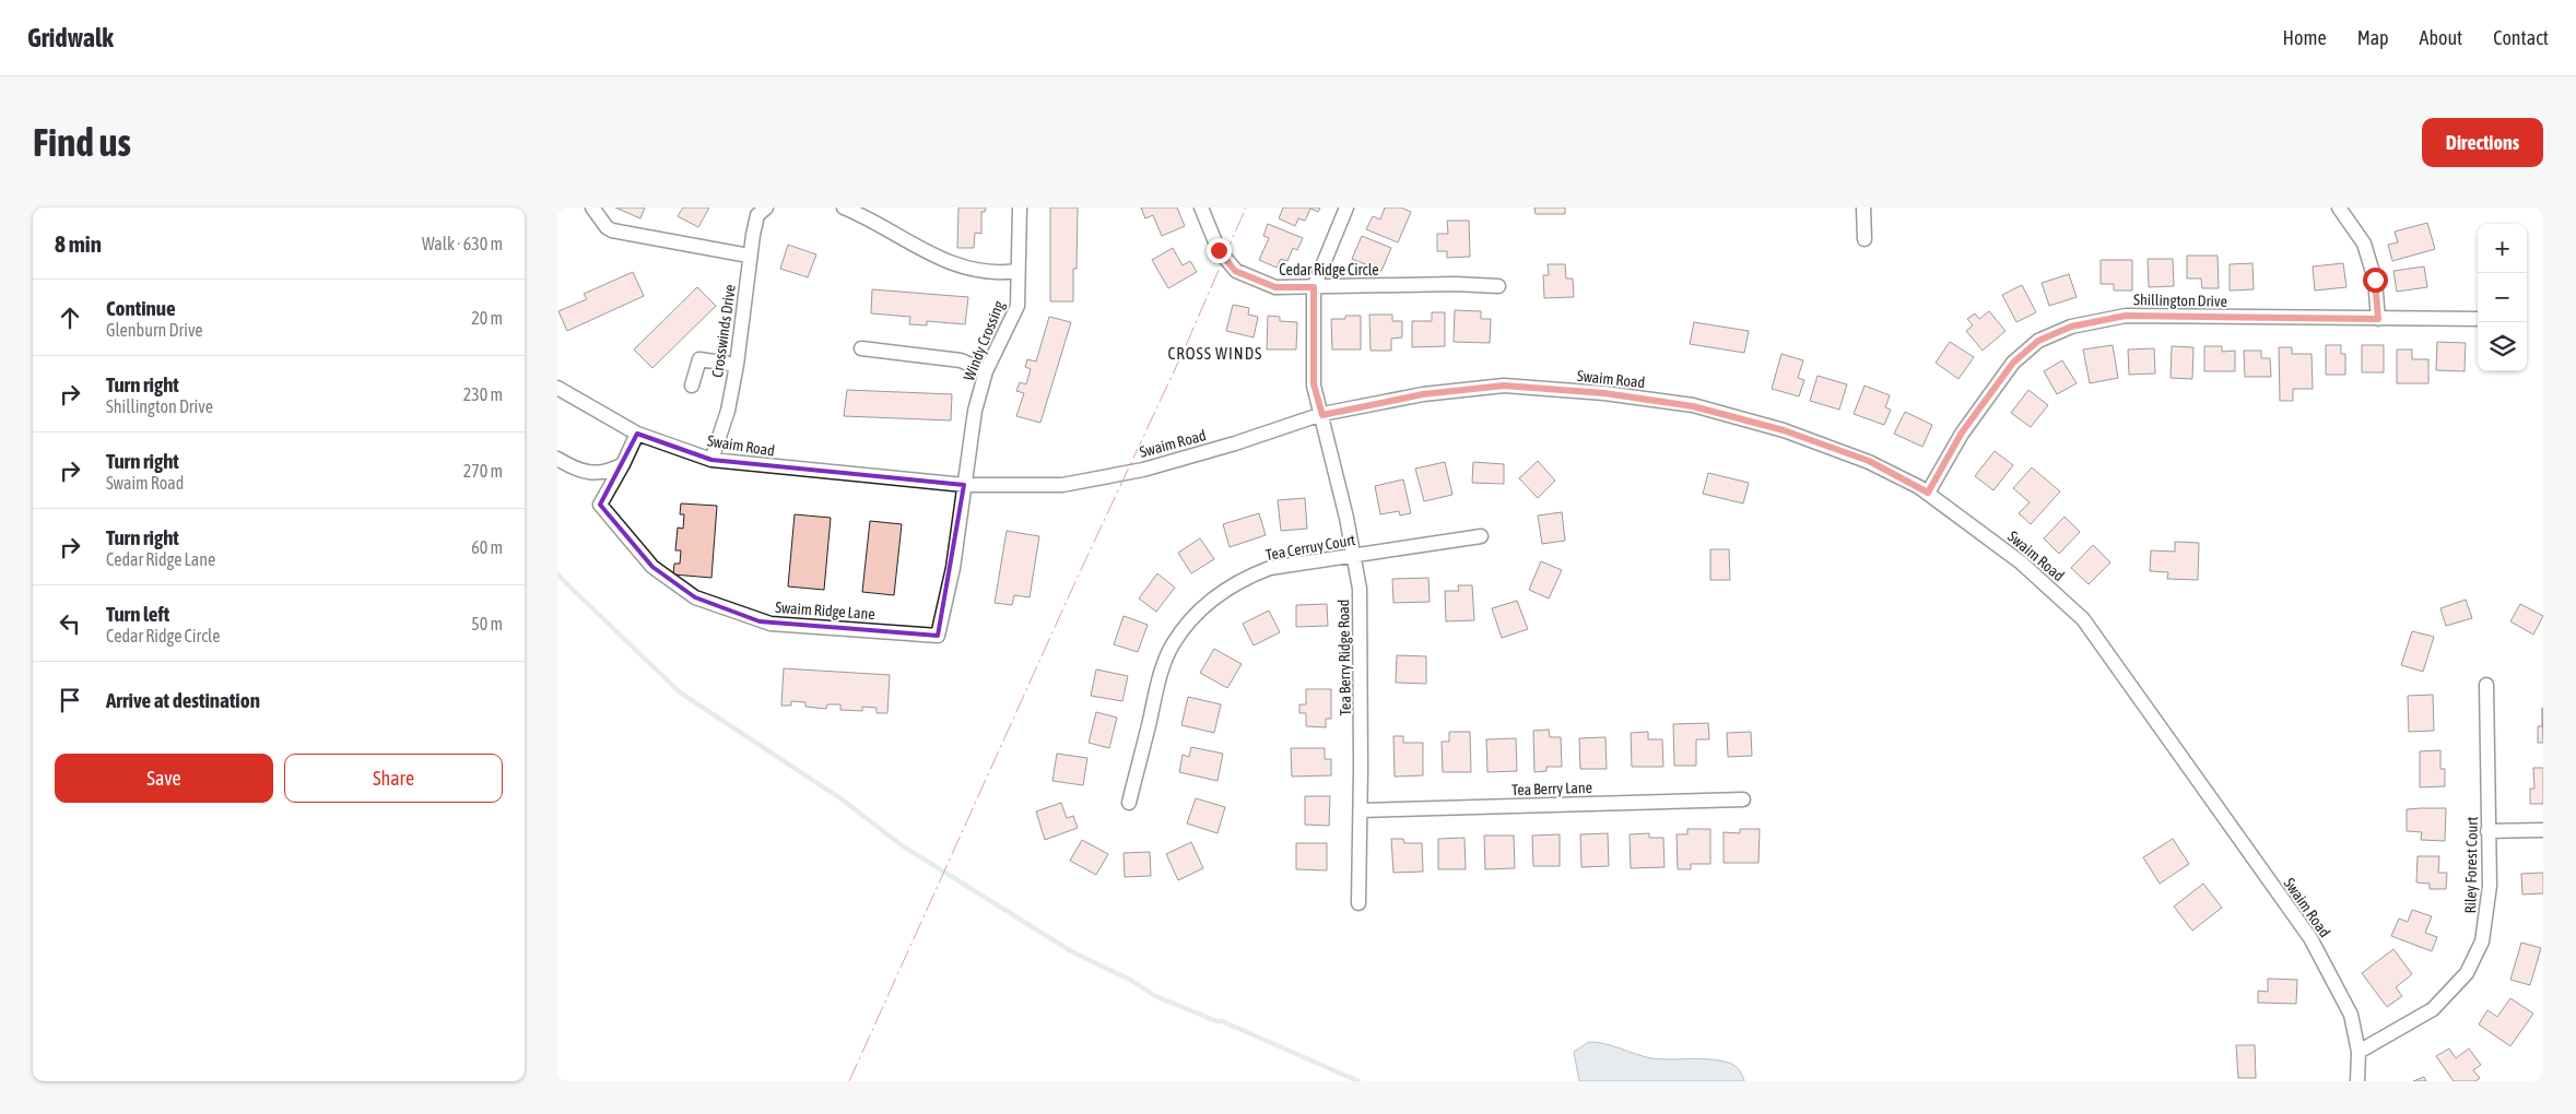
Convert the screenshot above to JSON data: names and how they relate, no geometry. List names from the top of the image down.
{
  "streets": {
    "street": [
      "Cedar Ridge Circle",
      "Shillington Drive",
      "Crosswinds Drive",
      "Windy Crossing",
      "Swaim Road",
      "Tea Cerruy Court",
      "Swaim Ridge Lane",
      "Tea Berry Ridge Road",
      "Tea Berry Lane",
      "Riley Forest Court"
    ]
  },
  "crossings": [
    ["Cedar Ridge Circle", "Tea Berry Ridge Road"],
    ["Shillington Drive", "Swaim Road"],
    ["Crosswinds Drive", "Swaim Road"],
    ["Windy Crossing", "Swaim Road"],
    ["Windy Crossing", "Swaim Ridge Lane"],
    ["Swaim Road", "Swaim Ridge Lane"],
    ["Swaim Road", "Tea Berry Ridge Road"],
    ["Swaim Road", "Riley Forest Court"],
    ["Tea Cerruy Court", "Tea Berry Ridge Road"],
    ["Tea Berry Ridge Road", "Tea Berry Lane"]
  ],
  "districts": ["CROSS WINDS"],
  "page": {
    "header": "Gridwalk",
    "nav": [
      "Home",
      "Map",
      "About",
      "Contact"
    ],
    "buttons": [
      "Directions",
      ["Save", "Share"]
    ],
    "title": "Find us",
    "heading": ["8 min", "Walk · 630 m"],
    "map_buttons": ["+", "−"],
    "list": [
      ["Continue", "Glenburn Drive", "20 m"],
      ["Turn right", "Shillington Drive", "230 m"],
      ["Turn right", "Swaim Road", "270 m"],
      ["Turn right", "Cedar Ridge Lane", "60 m"],
      ["Turn left", "Cedar Ridge Circle", "50 m"],
      "Arrive at destination"
    ]
  }
}
